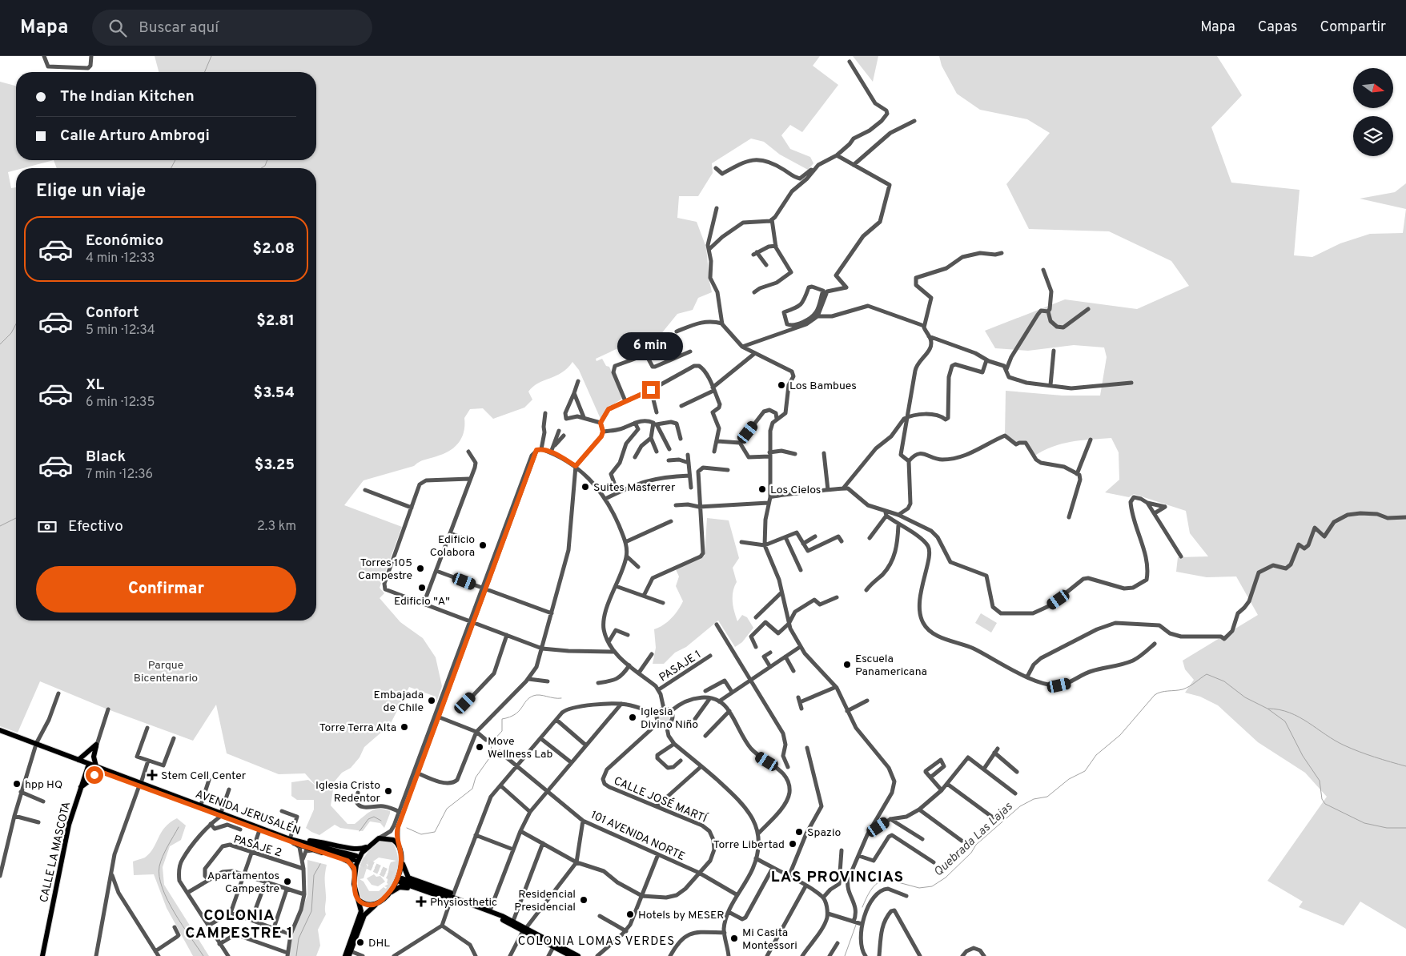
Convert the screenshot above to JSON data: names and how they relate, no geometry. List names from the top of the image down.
{
  "streets": {
    "main road": ["AVENIDA JERUSALÉN", "CALLE LA MASCOTA"],
    "street": [
      "PASAJE 1",
      "CALLE JOSÉ MARTÍ",
      "101 AVENIDA NORTE",
      "PASAJE 2"
    ]
  },
  "crossings": [
    ["CALLE JOSÉ MARTÍ", "101 AVENIDA NORTE"],
    ["AVENIDA JERUSALÉN", "CALLE LA MASCOTA"]
  ],
  "districts": ["LAS PROVINCIAS", "COLONIA CAMPESTRE 1", "COLONIA LOMAS VERDES"],
  "water": ["Quebrada Las Lajas"],
  "parks": ["Parque Bicentenario"],
  "places": {
    "other": [
      "Los Bambues",
      "Suites Masferrer",
      "Los Cielos",
      "Edificio Colabora",
      "Torres 105 Campestre",
      "Edificio \"A\"",
      "Escuela Panamericana",
      "Embajada de Chile",
      "Iglesia Divino Niño",
      "Torre Terra Alta",
      "Move Wellness Lab",
      "hpp HQ",
      "Iglesia Cristo Redentor",
      "Spazio",
      "Torre Libertad",
      "Apartamentos Campestre",
      "Residencial Presidencial",
      "Hotels by MESER",
      "Mi Casita Montessori",
      "DHL"
    ],
    "health": ["Stem Cell Center", "Physiosthetic"]
  },
  "north": "right",
  "page": {
    "header": "Mapa",
    "search": "Buscar aquí",
    "nav": ["Mapa", "Capas", "Compartir"],
    "banner": ["The Indian Kitchen", "Calle Arturo Ambrogi"],
    "heading": "Elige un viaje",
    "list": [
      {
        "name": "Económico",
        "note": "4 min · 12:33",
        "value": "$2.08"
      },
      {
        "name": "Confort",
        "note": "5 min · 12:34",
        "value": "$2.81"
      },
      {
        "name": "XL",
        "note": "6 min · 12:35",
        "value": "$3.54"
      },
      {
        "name": "Black",
        "note": "7 min · 12:36",
        "value": "$3.25"
      }
    ],
    "bubble": "6 min",
    "pay": ["Efectivo", "2.3 km"],
    "buttons": "Confirmar"
  }
}
